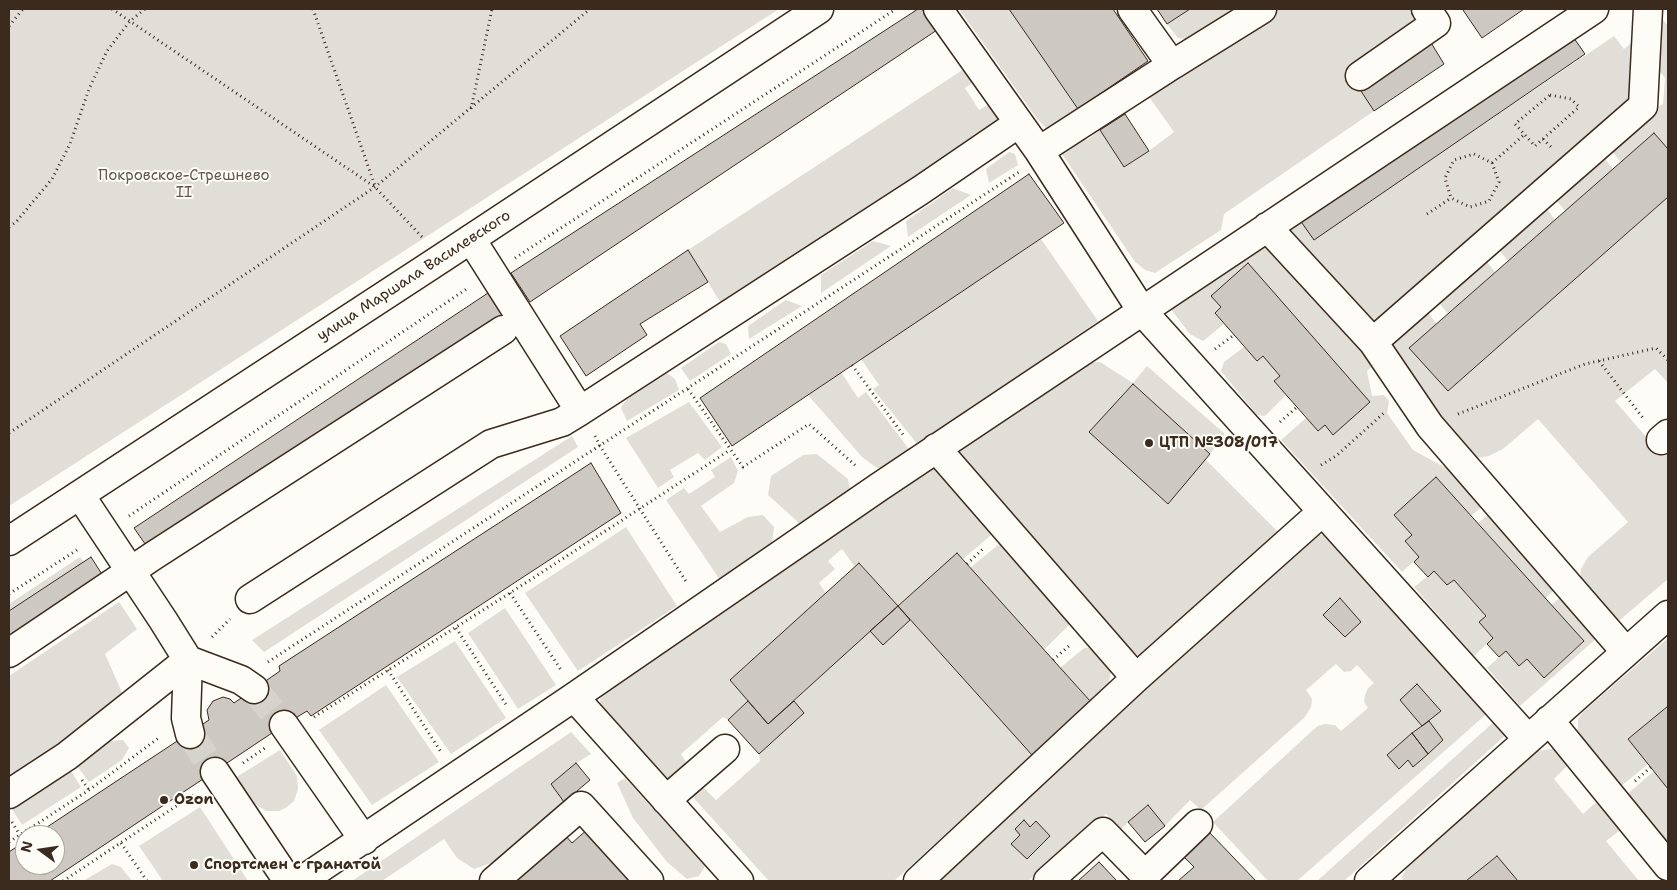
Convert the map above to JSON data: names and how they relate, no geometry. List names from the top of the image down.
{
  "streets": {
    "main road": ["улица Маршала Василевского"]
  },
  "parks": ["Покровское-Стрешнево II"],
  "places": ["ЦТП №308/017", "Ozon", "Спортсмен с гранатой"],
  "north": "left"
}
